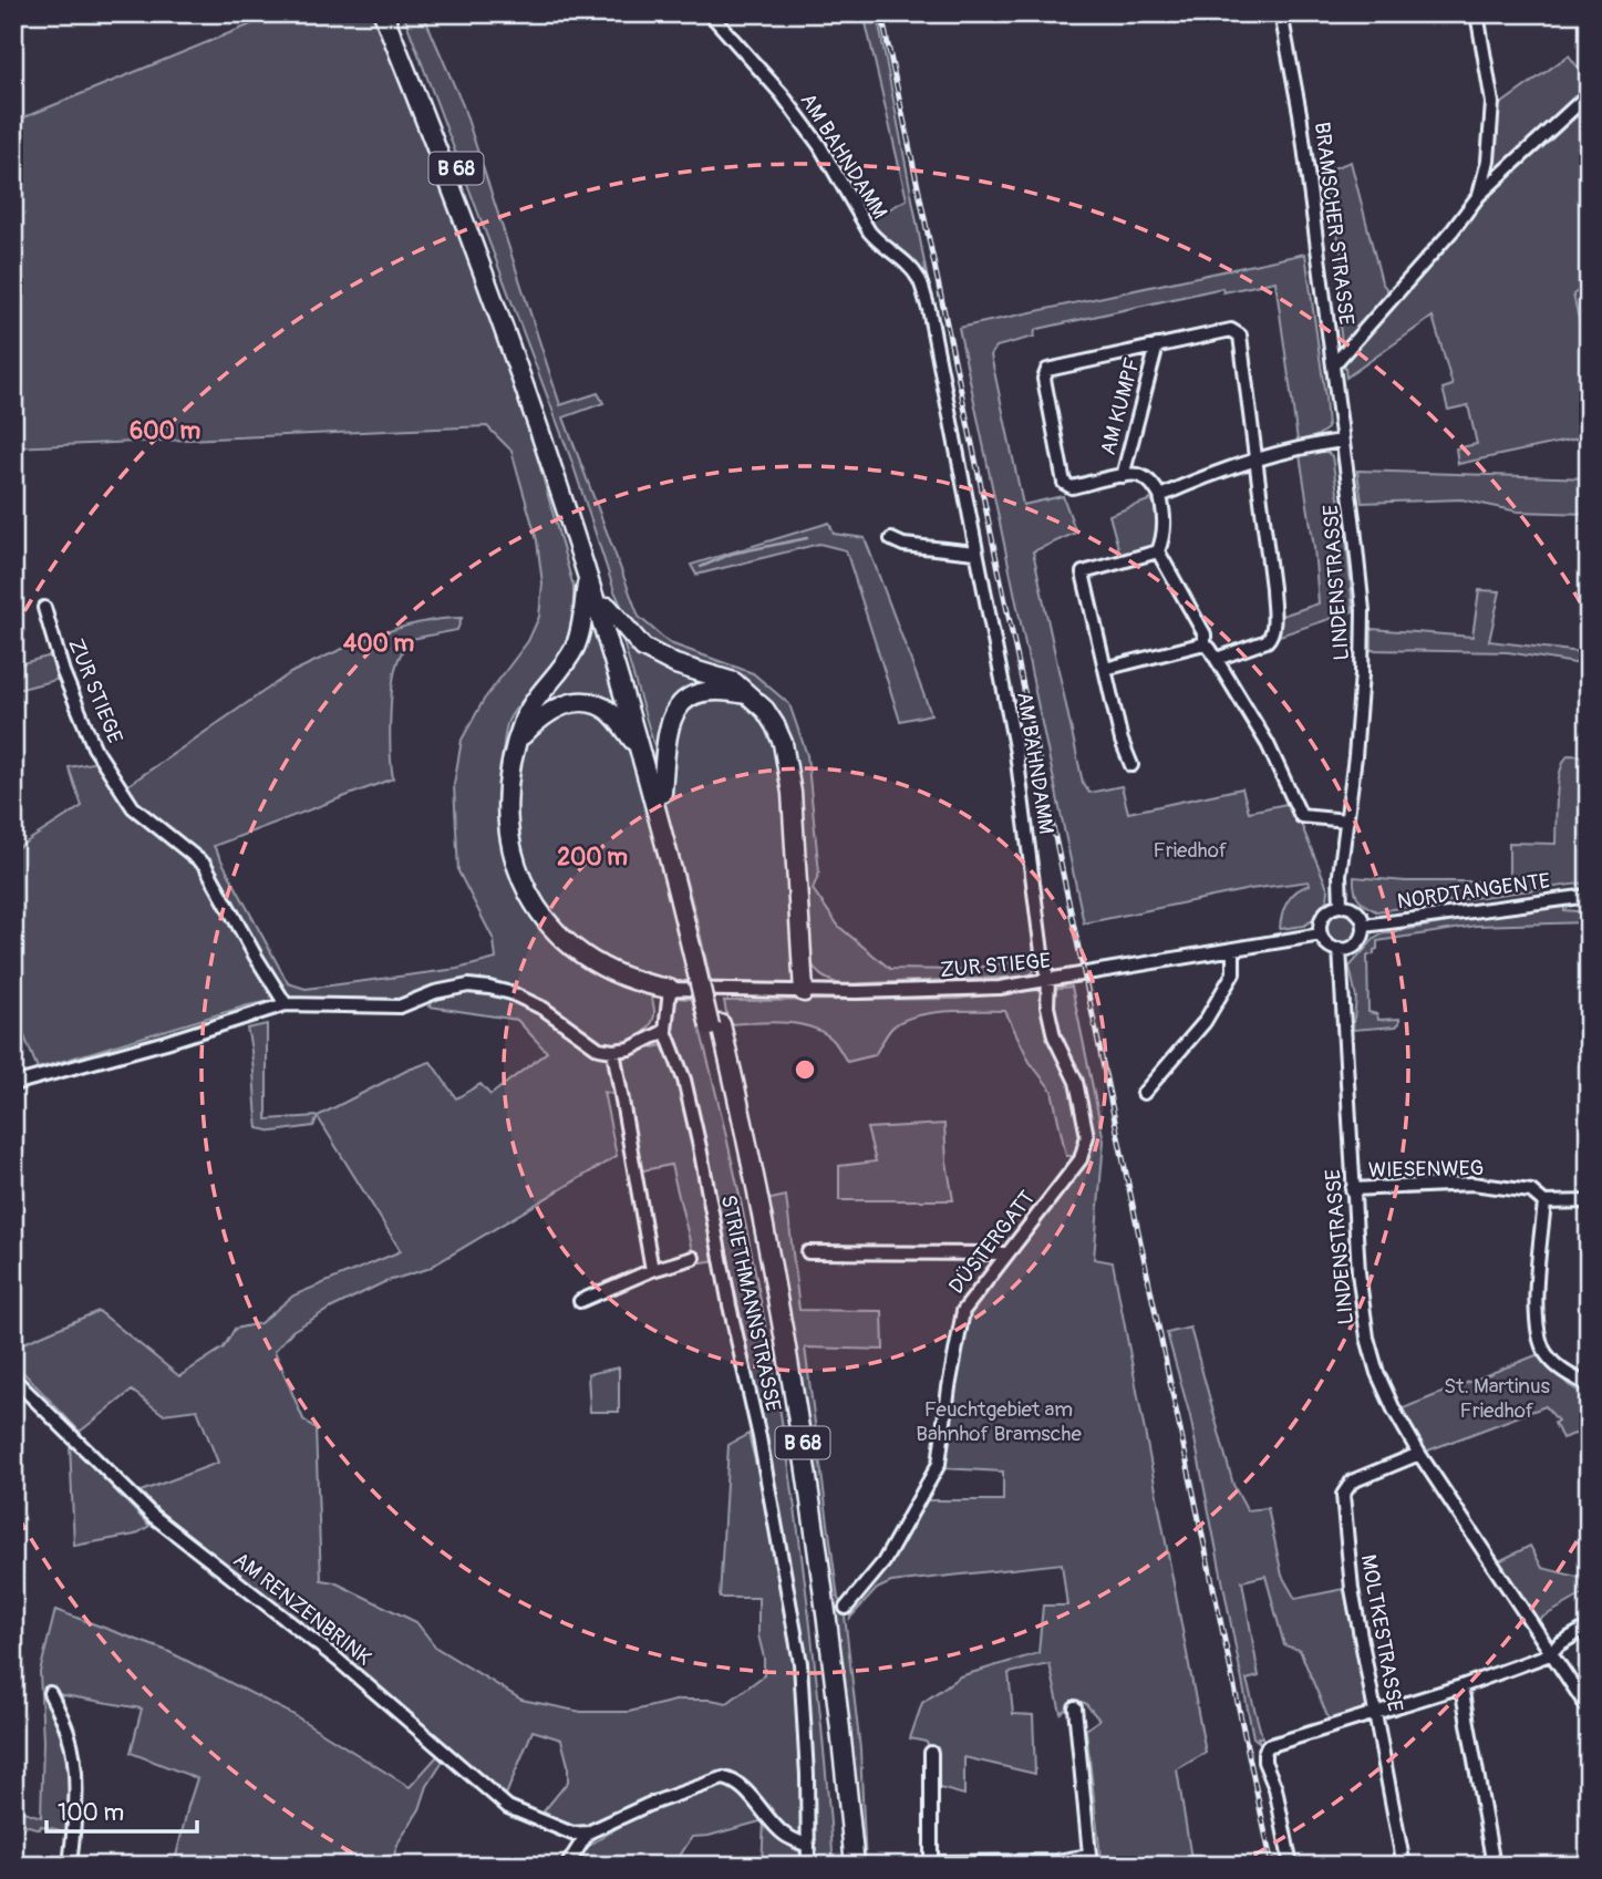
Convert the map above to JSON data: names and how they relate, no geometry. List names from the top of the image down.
{
  "streets": {
    "highway": ["B 68"],
    "street": [
      "AM BAHNDAMM",
      "BRAMSCHER STRASSE",
      "AM KUMPF",
      "LINDENSTRASSE",
      "ZUR STIEGE",
      "NORDTANGENTE",
      "WIESENWEG",
      "DÜSTERGATT",
      "STRIETHMANNSTRASSE",
      "AM RENZENBRINK",
      "MOLTKESTRASSE"
    ]
  },
  "crossings": [
    ["AM BAHNDAMM", "ZUR STIEGE"],
    ["AM BAHNDAMM", "DÜSTERGATT"],
    ["B 68", "ZUR STIEGE"],
    ["B 68", "STRIETHMANNSTRASSE"],
    ["BRAMSCHER STRASSE", "LINDENSTRASSE"],
    ["LINDENSTRASSE", "ZUR STIEGE"],
    ["LINDENSTRASSE", "NORDTANGENTE"],
    ["LINDENSTRASSE", "WIESENWEG"],
    ["LINDENSTRASSE", "MOLTKESTRASSE"],
    ["ZUR STIEGE", "NORDTANGENTE"],
    ["ZUR STIEGE", "DÜSTERGATT"],
    ["ZUR STIEGE", "STRIETHMANNSTRASSE"]
  ],
  "parks": ["Friedhof", "St. Martinus Friedhof", "Feuchtgebiet am Bahnhof Bramsche"],
  "scale_bar": "100 m",
  "rings": ["600 m", "400 m", "200 m"]
}
